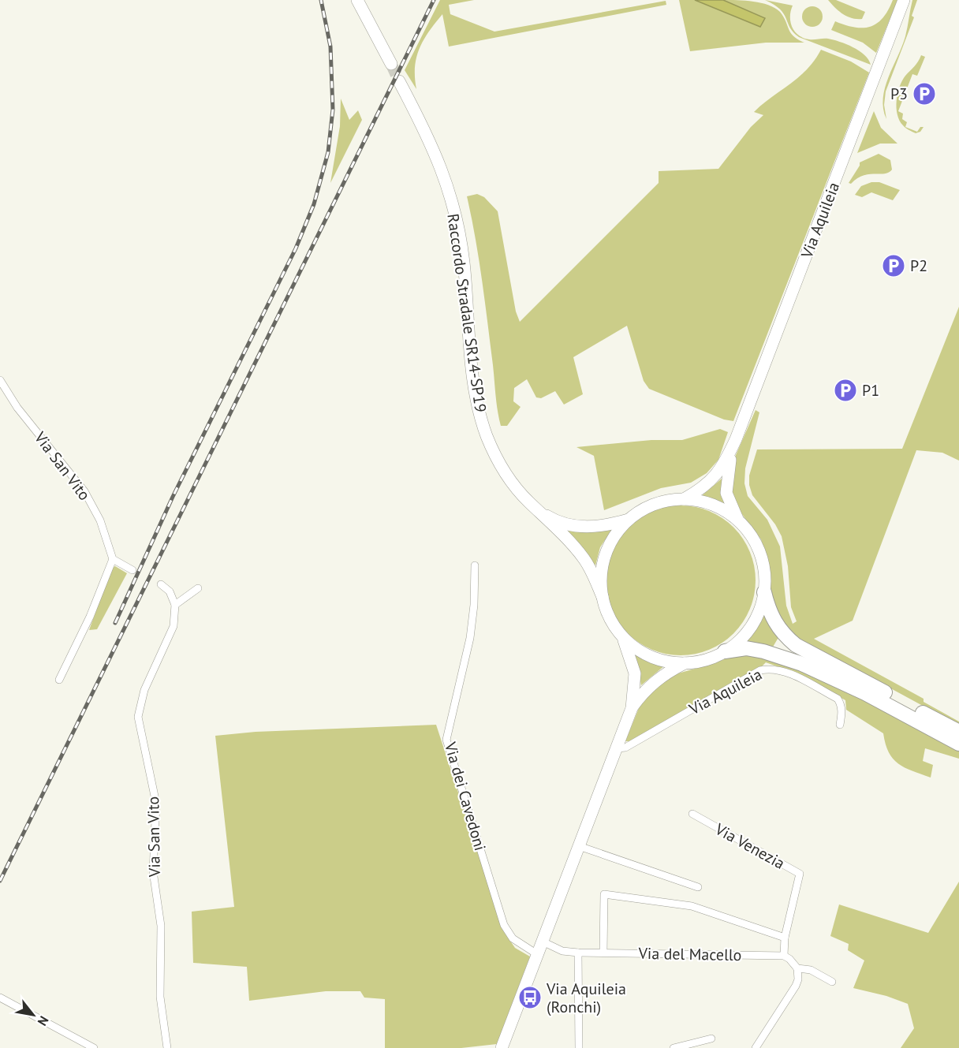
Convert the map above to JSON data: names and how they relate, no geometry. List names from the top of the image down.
{
  "streets": {
    "main road": ["Via Aquileia", "Raccordo Stradale SR14-SP19"],
    "street": [
      "Via San Vito",
      "Via dei Cavedoni",
      "Via Venezia",
      "Via del Macello"
    ]
  },
  "crossings": [
    ["Via Aquileia", "Raccordo Stradale SR14-SP19"],
    ["Via Venezia", "Via del Macello"]
  ],
  "places": {
    "parking": ["P3", "P2", "P1"],
    "bus stop": ["Via Aquileia (Ronchi)"]
  },
  "north": "bottom right"
}
